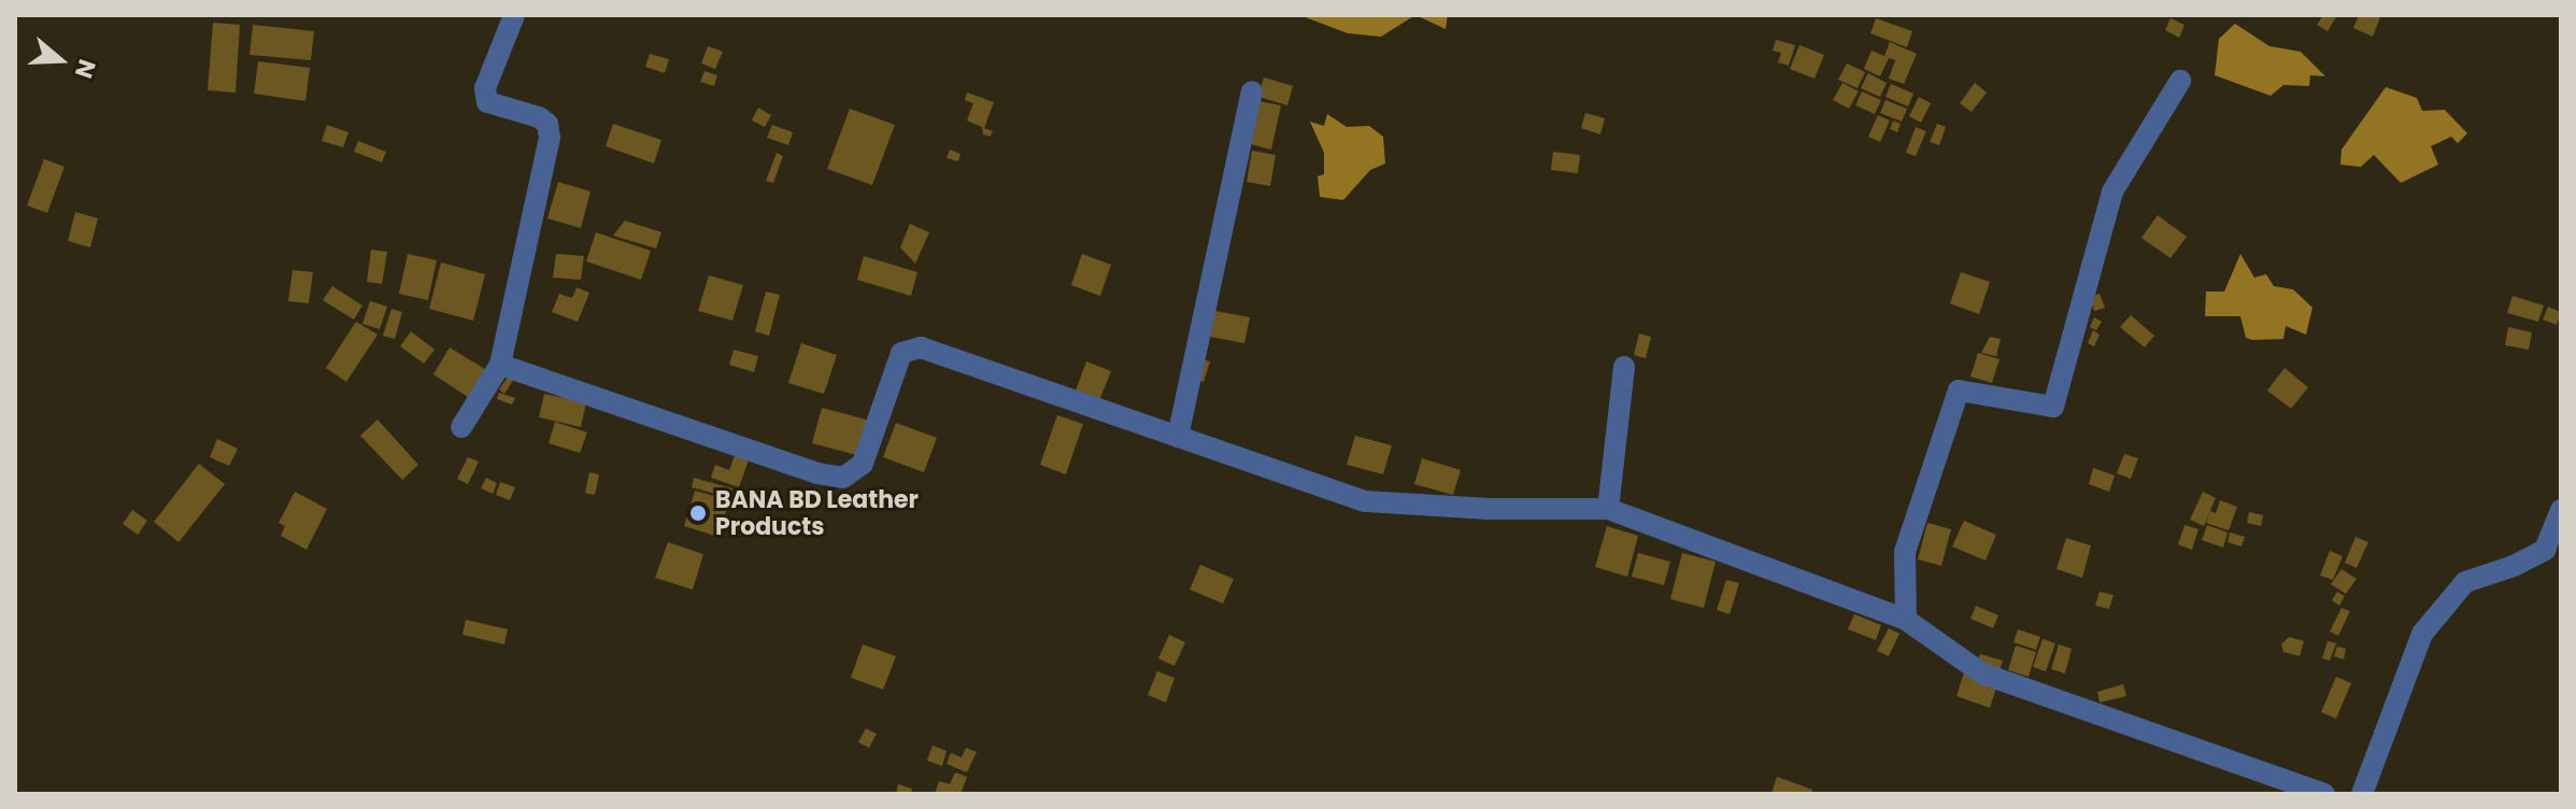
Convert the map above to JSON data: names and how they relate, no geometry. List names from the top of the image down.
{
  "places": ["BANA BD Leather Products"],
  "north": "right"
}
